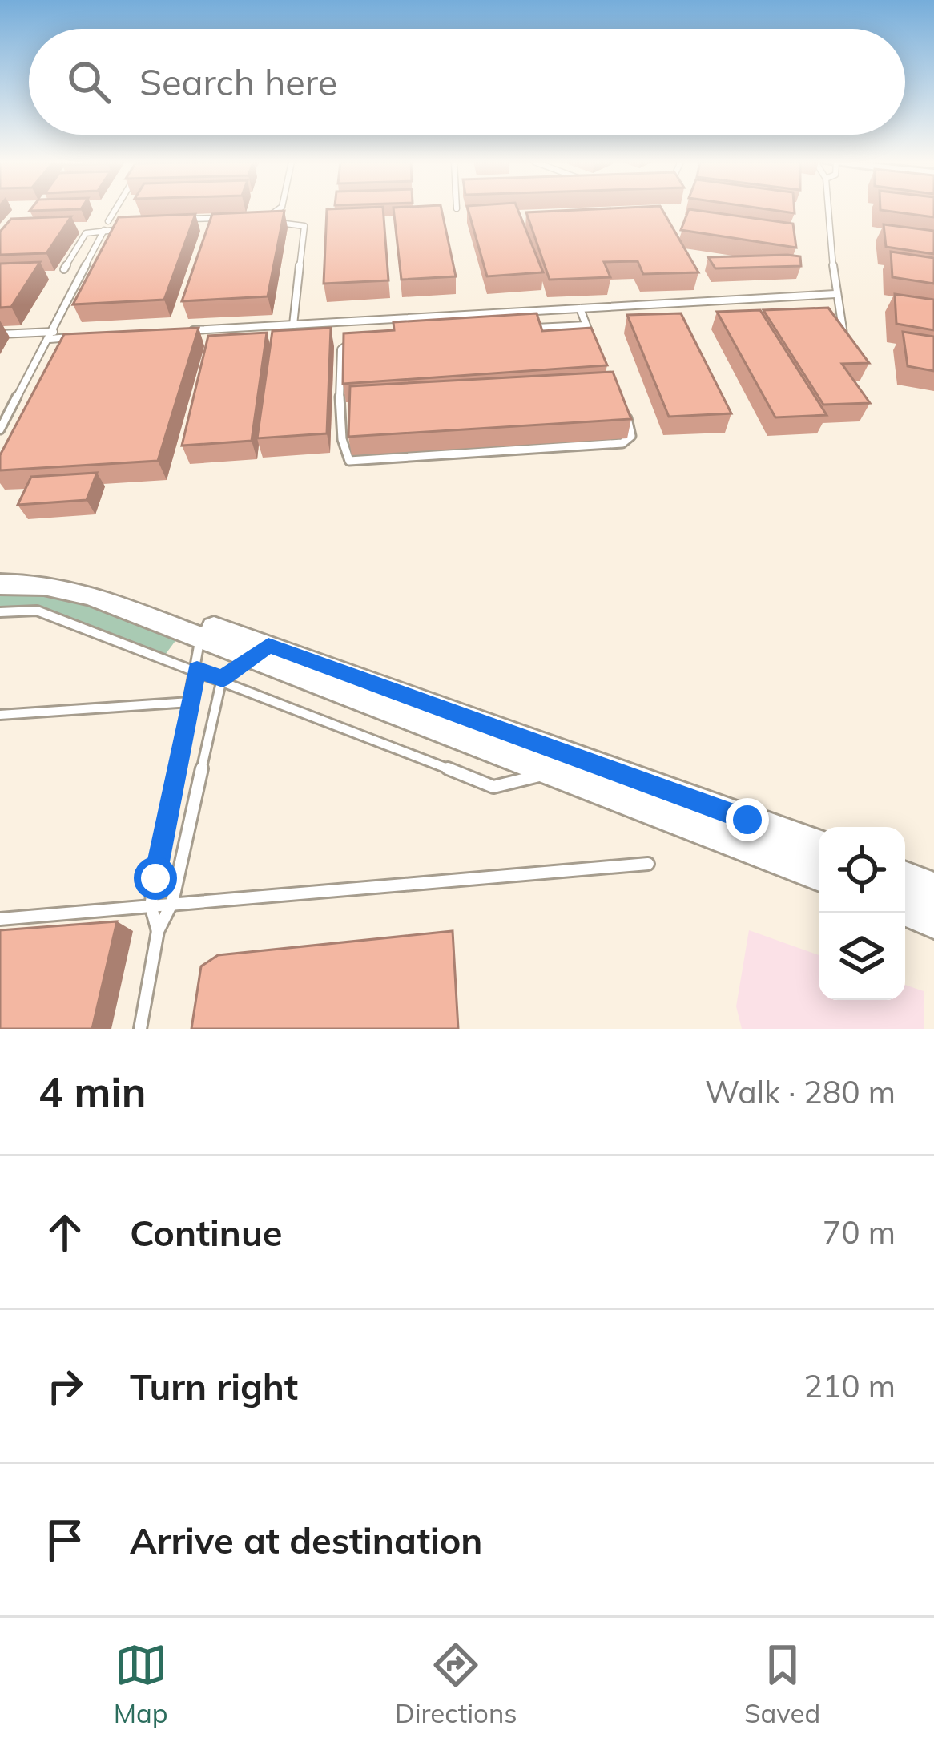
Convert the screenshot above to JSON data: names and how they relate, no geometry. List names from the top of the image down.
{
  "page": {
    "search": "Search here",
    "heading": ["4 min", "Walk · 280 m"],
    "list": [
      ["Continue", "70 m"],
      ["Turn right", "210 m"],
      "Arrive at destination"
    ],
    "nav": ["Map", "Directions", "Saved"]
  }
}
